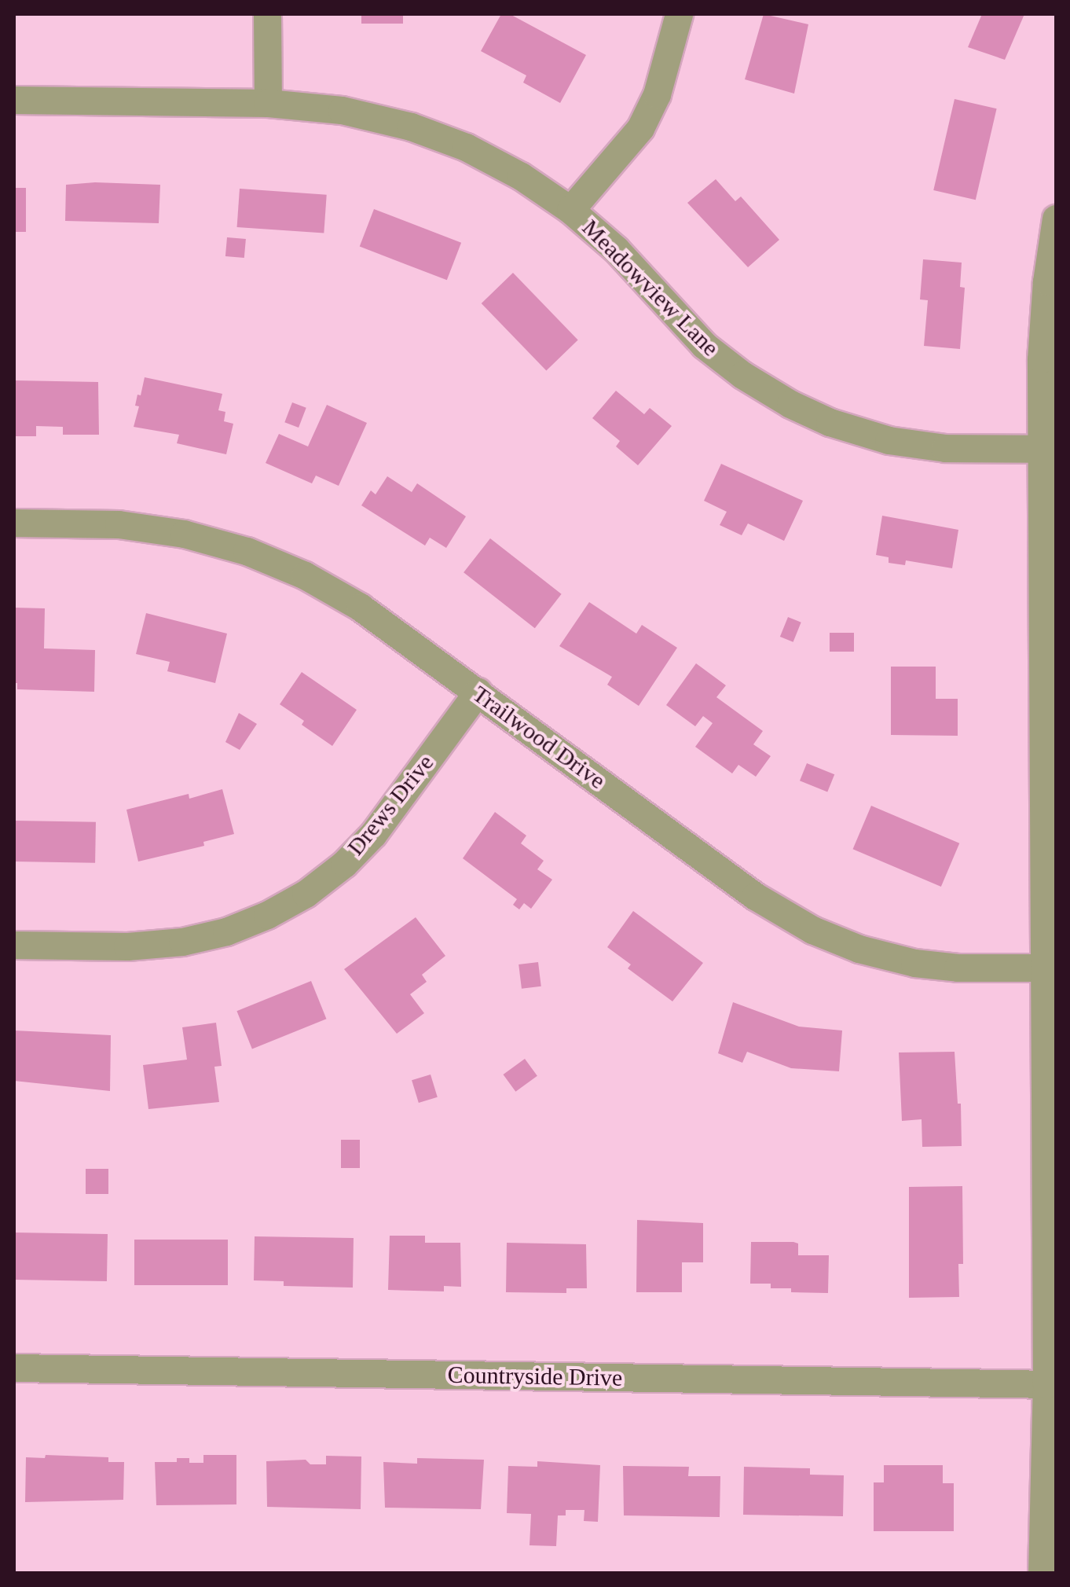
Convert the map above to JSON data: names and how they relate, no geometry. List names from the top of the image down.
{
  "streets": {
    "street": [
      "Meadowview Lane",
      "Trailwood Drive",
      "Drews Drive",
      "Countryside Drive"
    ]
  },
  "crossings": [
    ["Trailwood Drive", "Drews Drive"]
  ]
}
